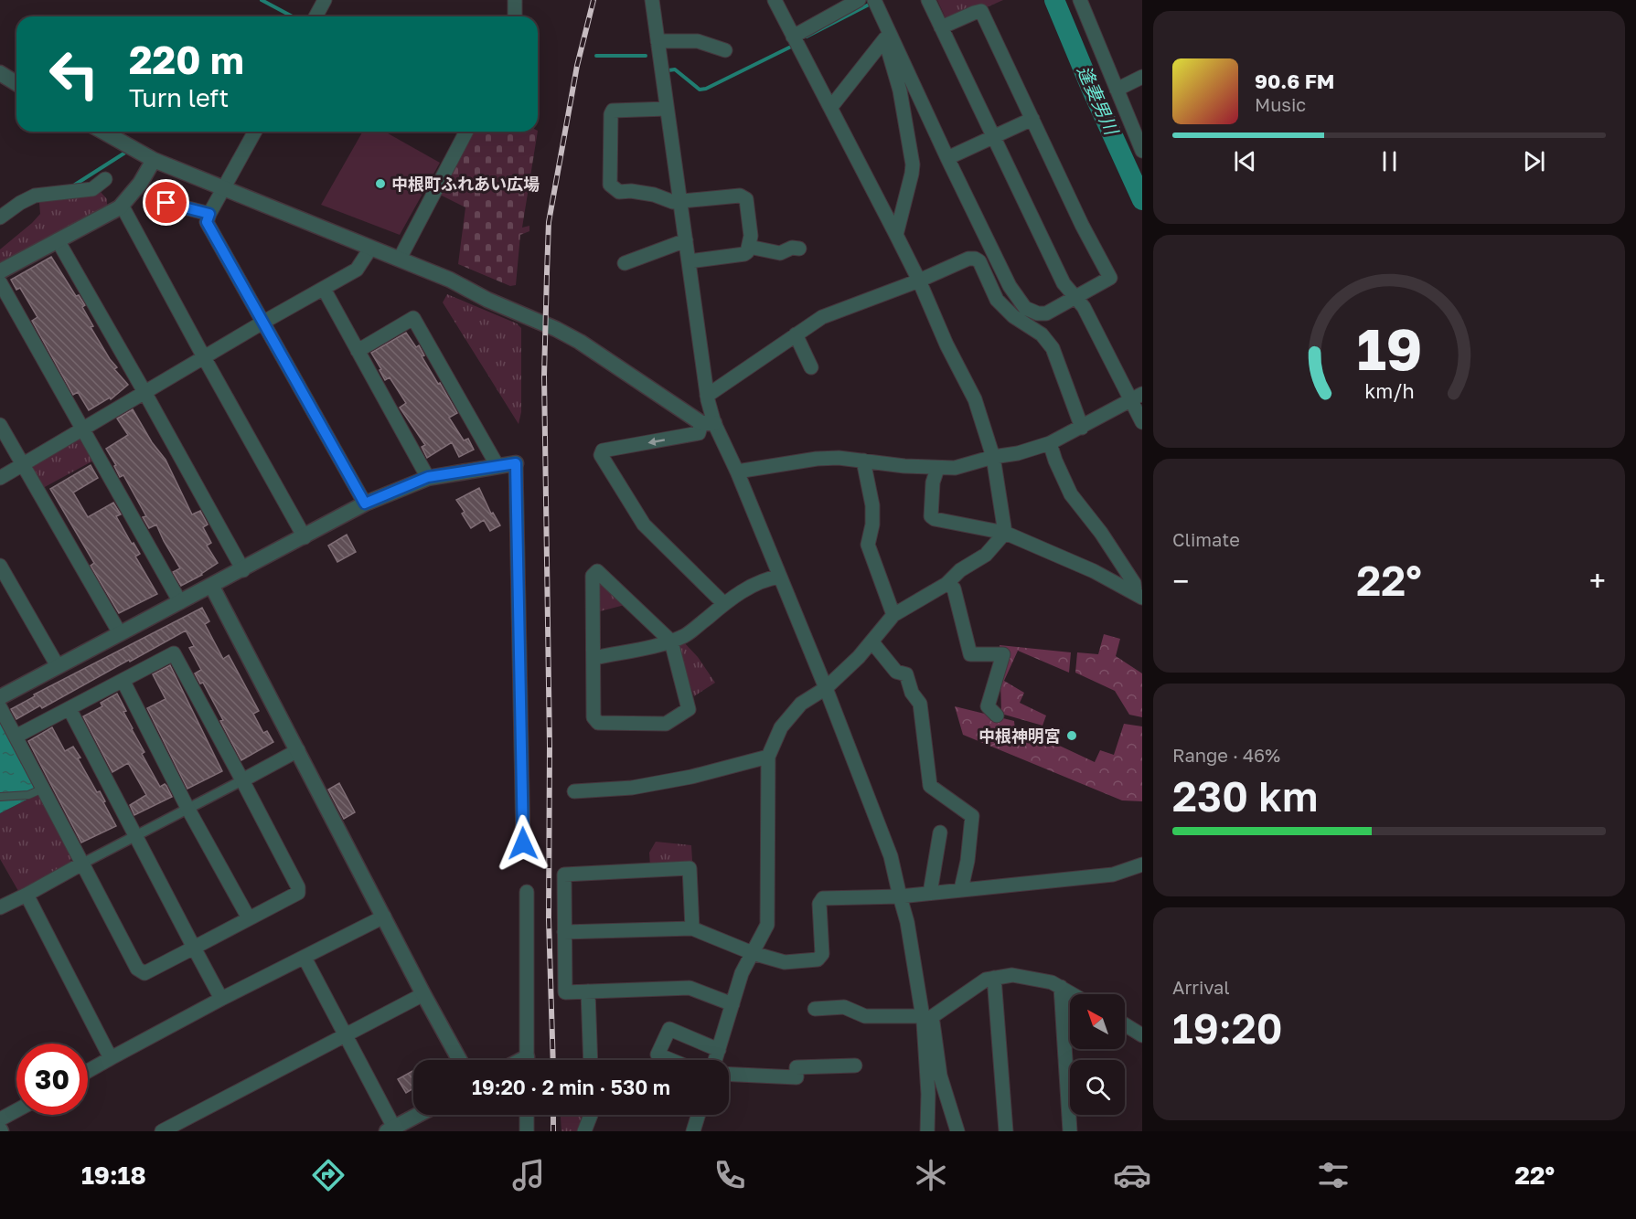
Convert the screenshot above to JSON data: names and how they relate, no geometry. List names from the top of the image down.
{
  "water": ["逢妻男川"],
  "places": ["中根町ふれあい広場", "中根神明宮"],
  "north": "top left",
  "page": {
    "turn": ["220 m", "Turn left"],
    "song": ["90.6 FM", "Music"],
    "tile": [
      "Climate",
      ["Range · 46%", "230 km"],
      ["Arrival", "19:20"]
    ],
    "heat": ["−", "22°", "+"],
    "limit": "30",
    "trip": "19:20 · 2 min · 530 m",
    "tabs": ["19:18", "22°"],
    "gauge": ["19", "km/h"]
  }
}
